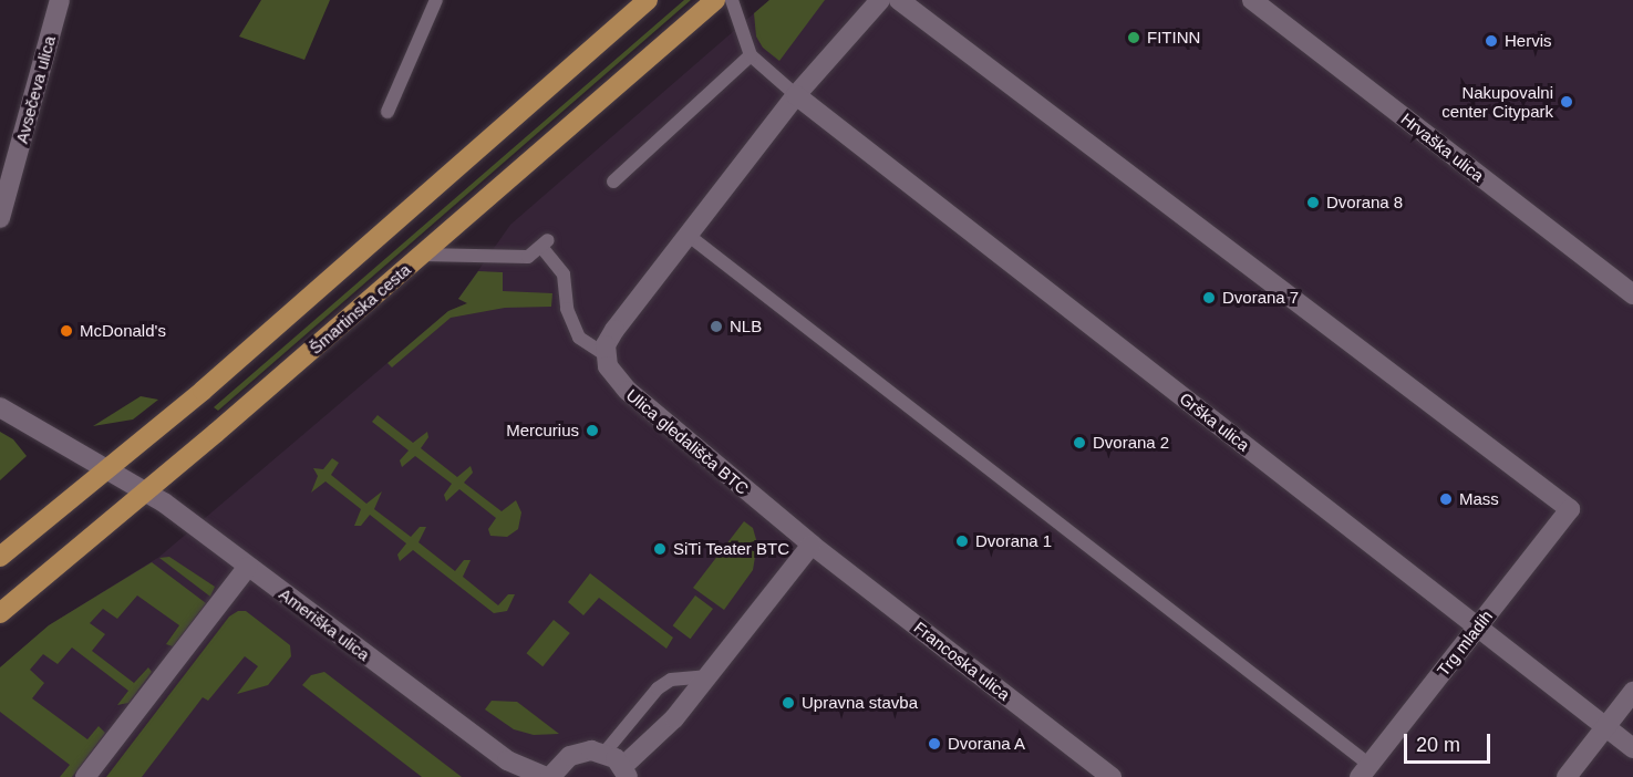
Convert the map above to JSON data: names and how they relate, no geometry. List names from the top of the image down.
{
  "streets": {
    "main road": ["Šmartinska cesta"],
    "street": [
      "Avsečeva ulica",
      "Hrvaška ulica",
      "Grška ulica",
      "Ulica gledališča BTC",
      "Ameriška ulica",
      "Trg mladih",
      "Francoska ulica"
    ]
  },
  "crossings": [
    ["Šmartinska cesta", "Ameriška ulica"],
    ["Grška ulica", "Trg mladih"],
    ["Ulica gledališča BTC", "Francoska ulica"]
  ],
  "places": [
    "FITINN",
    "Hervis",
    "Nakupovalni center Citypark",
    "Dvorana 8",
    "Dvorana 7",
    "NLB",
    "McDonald's",
    "Mercurius",
    "Dvorana 2",
    "Mass",
    "Dvorana 1",
    "SiTi Teater BTC",
    "Upravna stavba",
    "Dvorana A"
  ],
  "scale_bar": "20 m"
}
